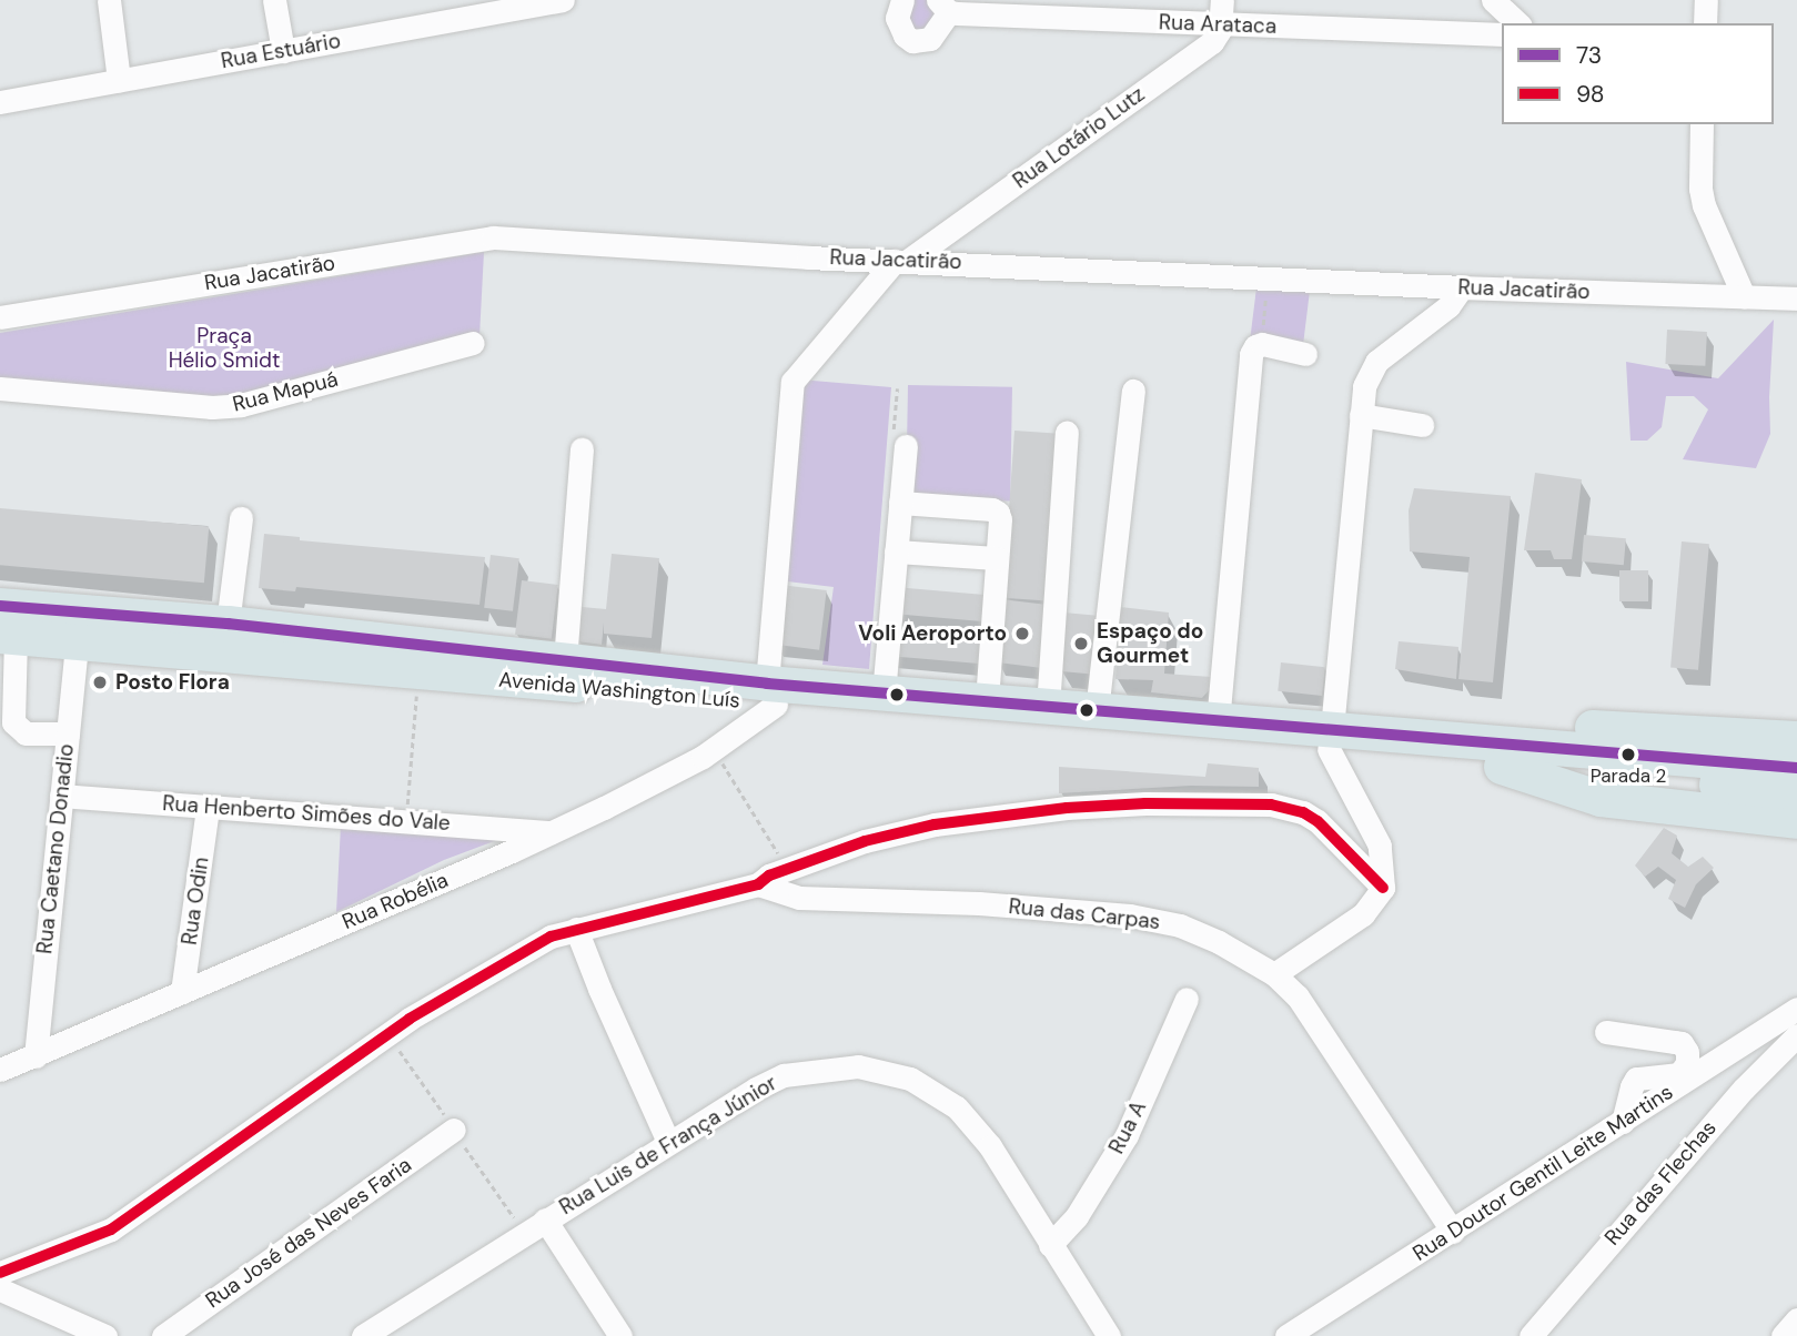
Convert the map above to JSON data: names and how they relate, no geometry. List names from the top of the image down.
{
  "streets": {
    "highway": ["Avenida Washington Luís"],
    "street": [
      "Rua Arataca",
      "Rua Estuário",
      "Rua Lotário Lutz",
      "Rua Jacatirão",
      "Rua Mapuá",
      "Rua Henberto Simões do Vale",
      "Rua Caetano Donadio",
      "Rua Odin",
      "Rua Robélia",
      "Rua das Carpas",
      "Rua A",
      "Rua Luis de França Júnior",
      "Rua Doutor Gentil Leite Martins",
      "Rua das Flechas",
      "Rua José das Neves Faria"
    ]
  },
  "crossings": [
    ["Rua Arataca", "Rua Lotário Lutz"],
    ["Rua Lotário Lutz", "Rua Jacatirão"],
    ["Rua Lotário Lutz", "Avenida Washington Luís"],
    ["Rua Lotário Lutz", "Rua Robélia"],
    ["Avenida Washington Luís", "Rua Caetano Donadio"],
    ["Avenida Washington Luís", "Rua Robélia"],
    ["Rua Henberto Simões do Vale", "Rua Caetano Donadio"],
    ["Rua Henberto Simões do Vale", "Rua Odin"],
    ["Rua Henberto Simões do Vale", "Rua Robélia"],
    ["Rua Caetano Donadio", "Rua Robélia"],
    ["Rua Odin", "Rua Robélia"],
    ["Rua das Carpas", "Rua Doutor Gentil Leite Martins"],
    ["Rua A", "Rua Luis de França Júnior"]
  ],
  "parks": ["Praça Hélio Smidt"],
  "places": [
    "Voli Aeroporto",
    "Espaço do Gourmet",
    "Posto Flora",
    "Parada 2"
  ],
  "lines": ["transit line 73", "transit line 98"],
  "legend": ["73", "98"]
}
